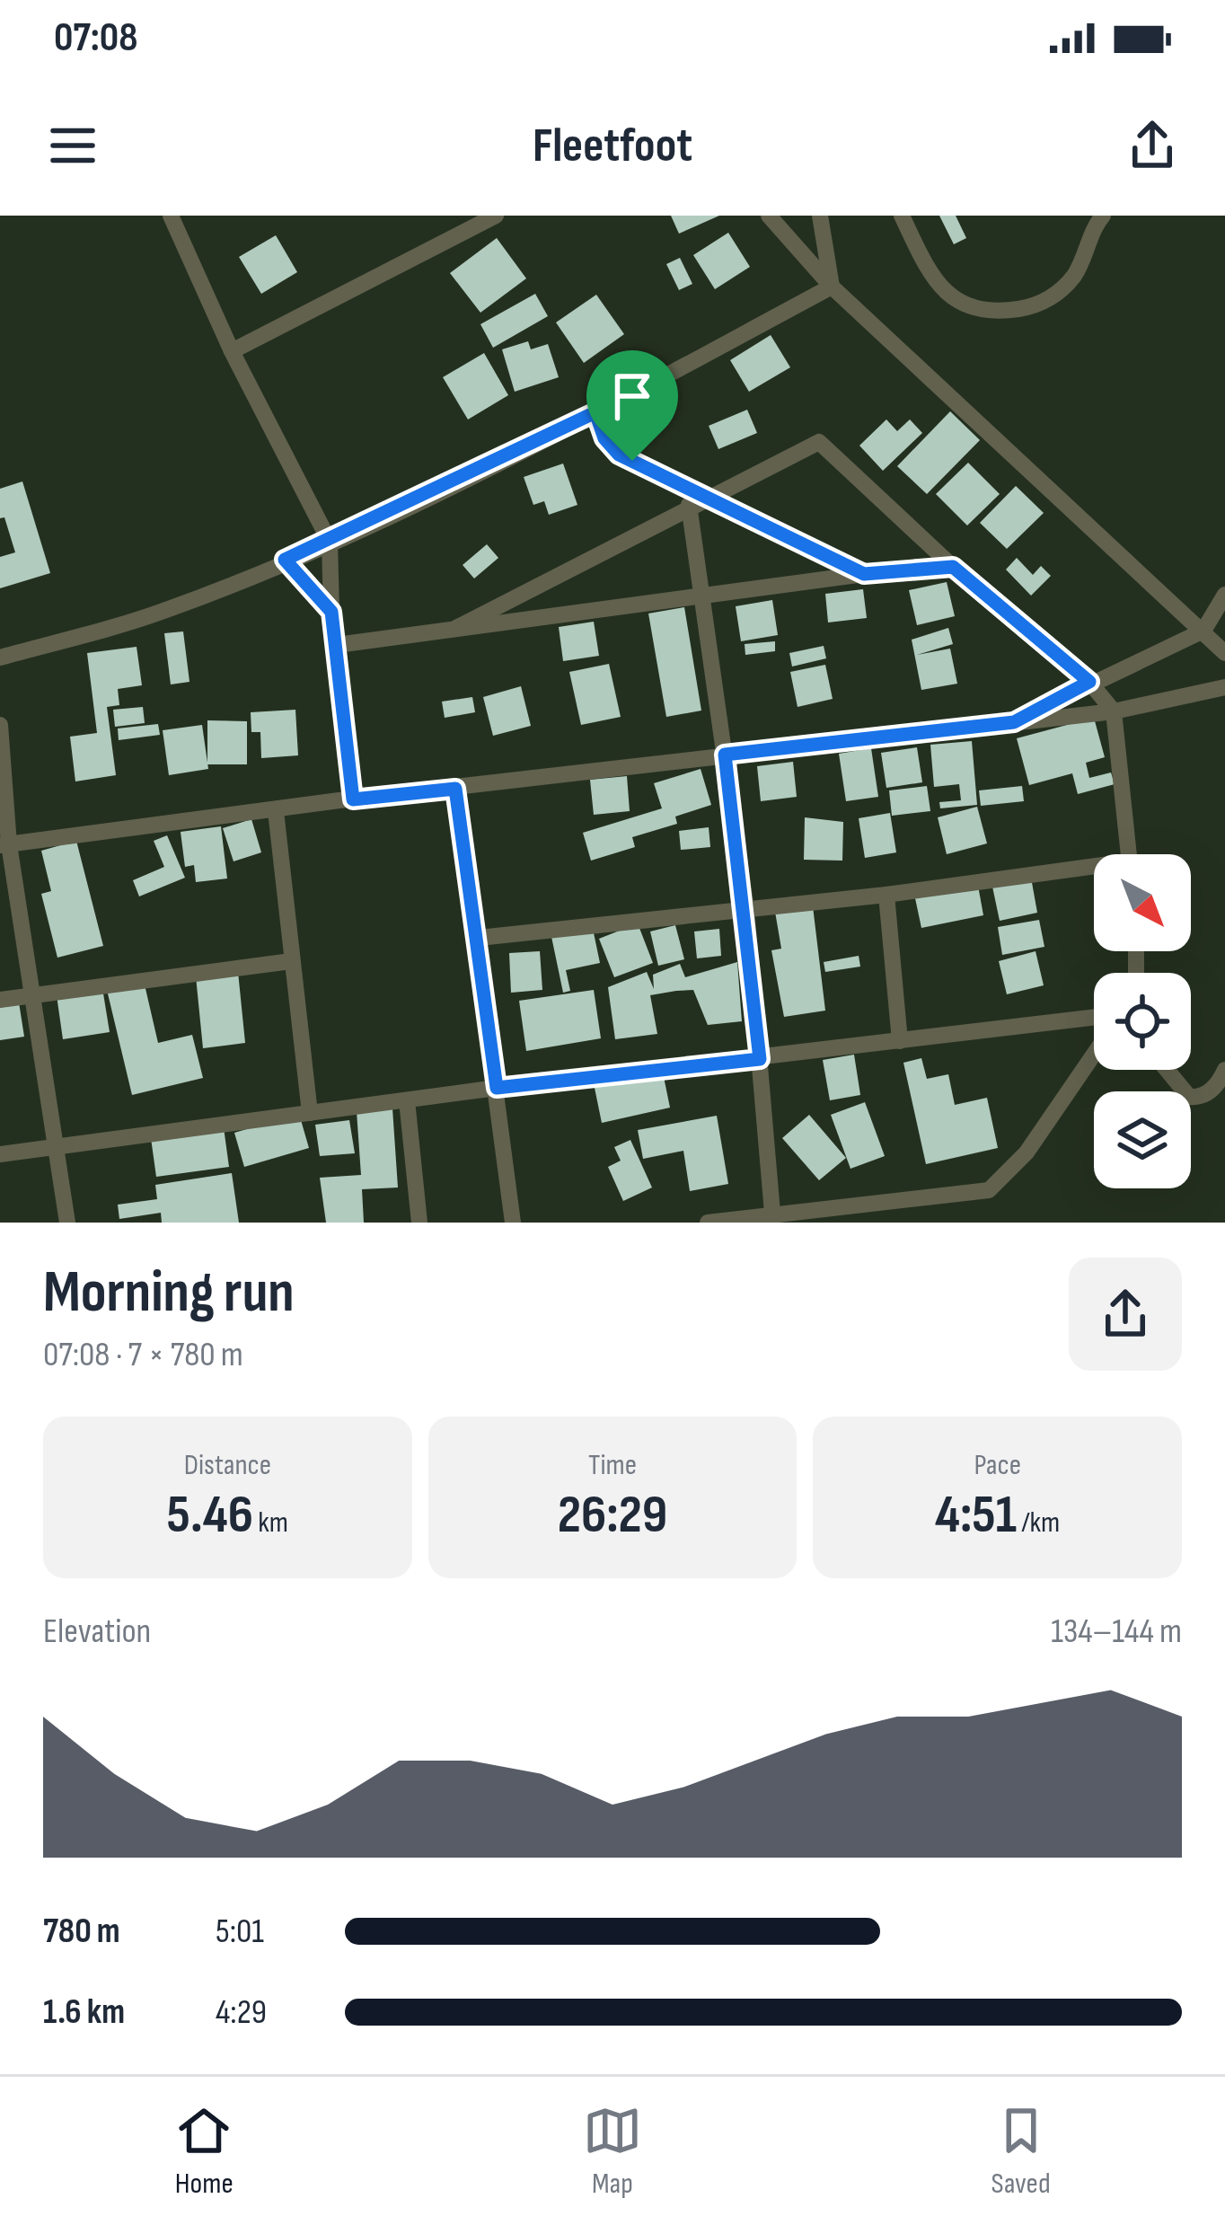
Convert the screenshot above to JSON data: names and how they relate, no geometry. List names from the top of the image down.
{
  "north": "bottom right",
  "page": {
    "status": "07:08",
    "header": "Fleetfoot",
    "heading": ["Morning run", "07:08 · 7 × 780 m"],
    "stats": [
      ["Distance", "5.46 km"],
      ["Time", "26:29"],
      ["Pace", "4:51 /km"]
    ],
    "chart": ["Elevation", "134–144 m"],
    "list": [
      {
        "name": "780 m",
        "note": "5:01"
      },
      {
        "name": "1.6 km",
        "note": "4:29"
      }
    ],
    "tabs": ["Home", "Map", "Saved"]
  }
}
